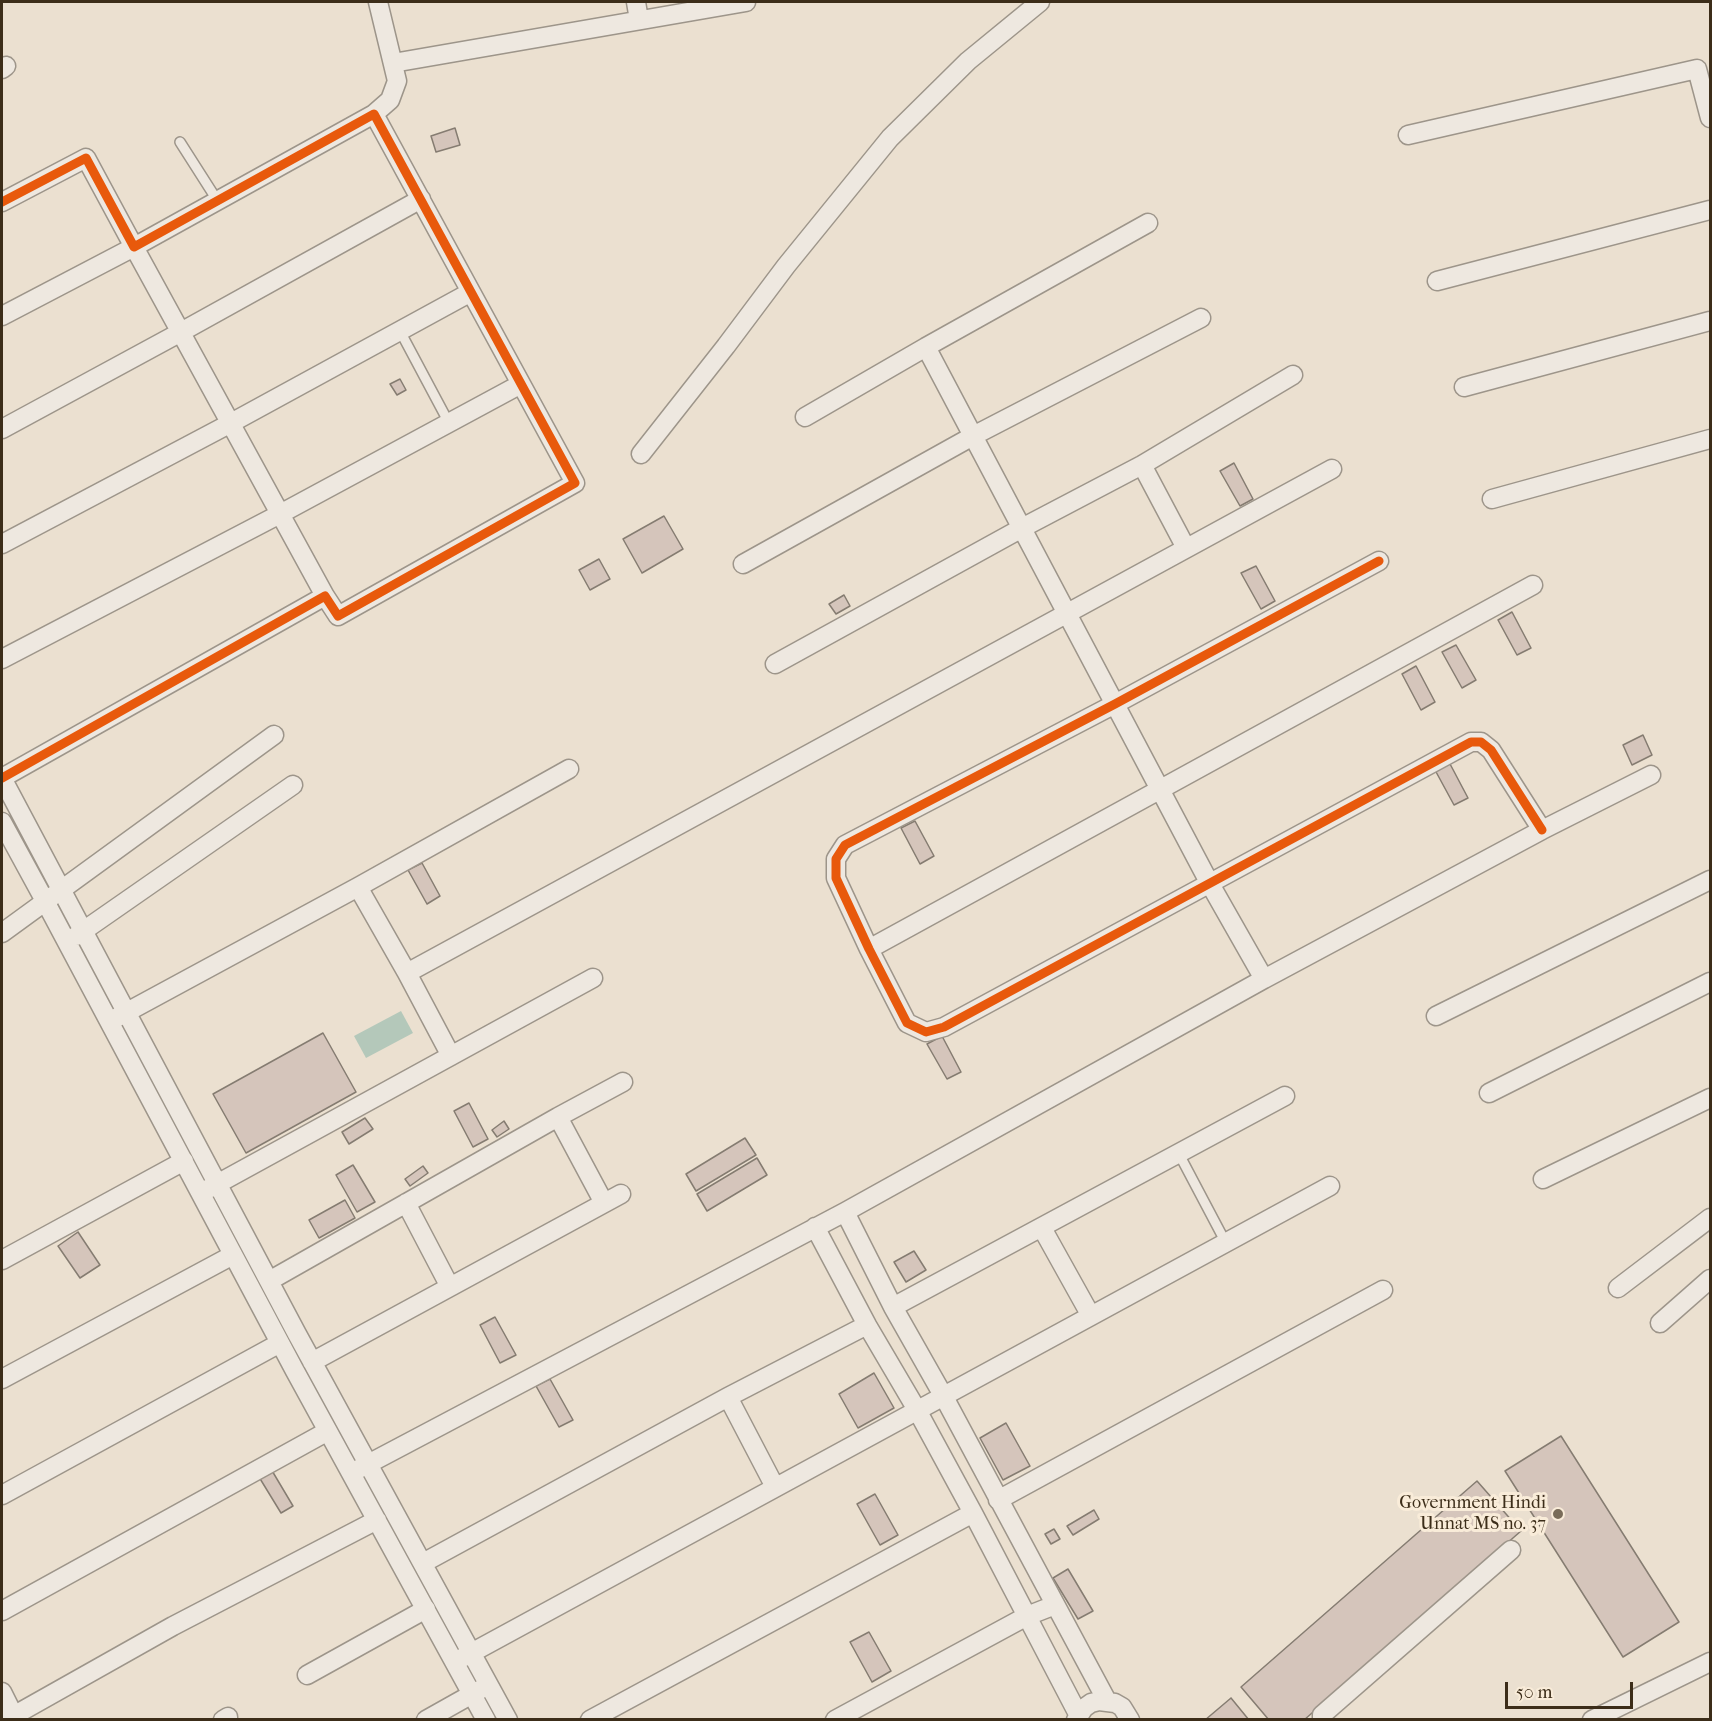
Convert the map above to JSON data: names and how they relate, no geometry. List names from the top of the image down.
{
  "places": ["Government Hindi Unnat MS no. 37"],
  "scale_bar": "50 m"
}
